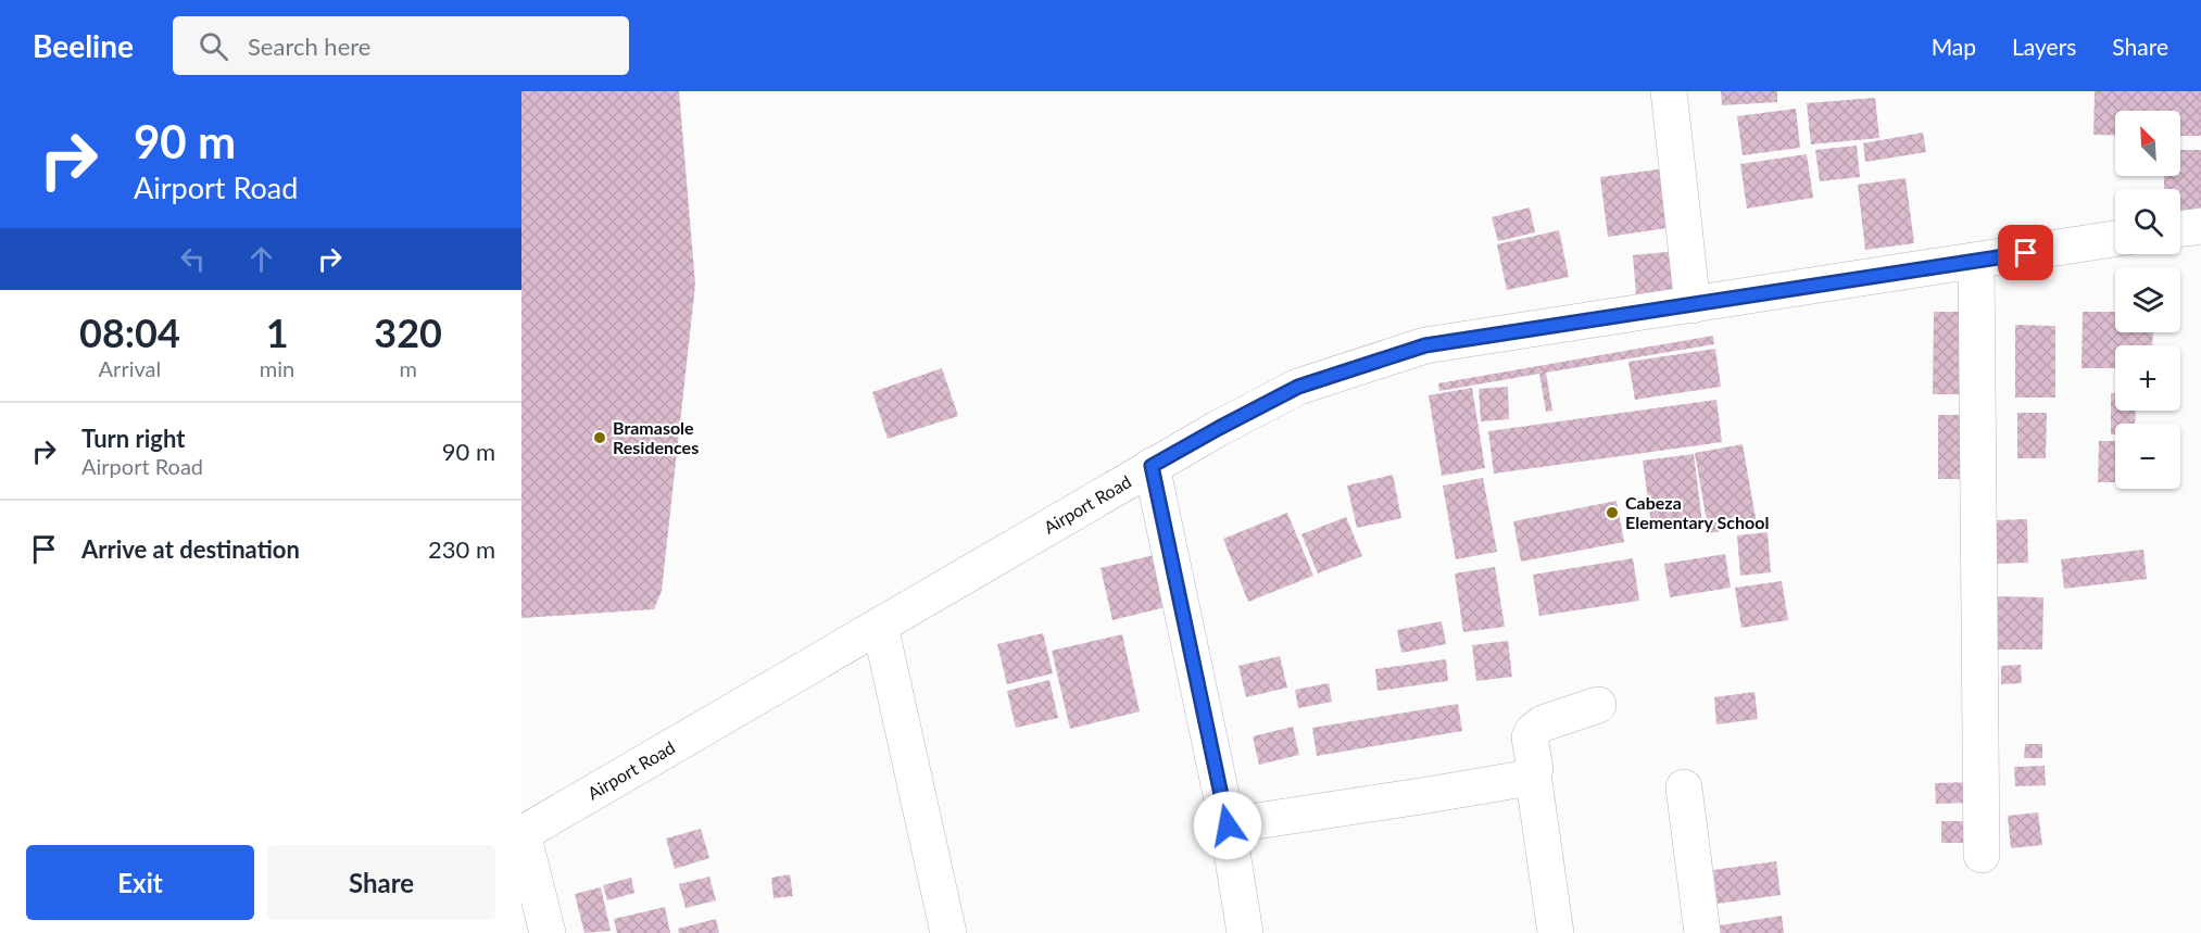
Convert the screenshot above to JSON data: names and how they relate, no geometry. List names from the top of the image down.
{
  "streets": {
    "street": ["Airport Road"]
  },
  "places": ["Bramasole Residences", "Cabeza Elementary School"],
  "north": "top left",
  "page": {
    "header": "Beeline",
    "search": "Search here",
    "nav": ["Map", "Layers", "Share"],
    "turn": ["90 m", "Airport Road"],
    "map_buttons": ["+", "−"],
    "eta": [
      "08:04",
      "Arrival",
      "1",
      "min",
      "320",
      "m"
    ],
    "list": [
      {
        "name": "Turn right",
        "note": "Airport Road",
        "value": "90 m"
      },
      {
        "name": "Arrive at destination",
        "value": "230 m"
      }
    ],
    "buttons": ["Exit", "Share"]
  }
}
